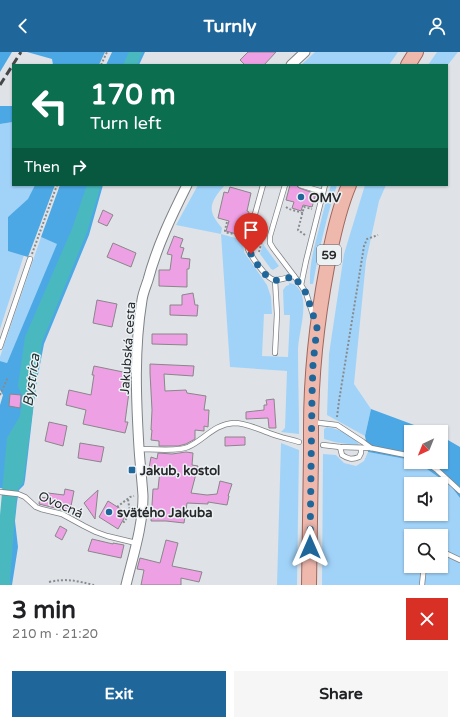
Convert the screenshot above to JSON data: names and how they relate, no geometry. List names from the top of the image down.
{
  "streets": {
    "main road": ["59"],
    "street": ["Jakubská cesta"],
    "lane": ["Ovocná"]
  },
  "crossings": [
    ["Jakubská cesta", "Ovocná"]
  ],
  "water": ["Bystrica"],
  "places": {
    "other": ["OMV", "svätého Jakuba"],
    "transit": ["Jakub, kostol"]
  },
  "north": "bottom left",
  "page": {
    "header": "Turnly",
    "turn": ["170 m", "Turn left"],
    "then": "Then",
    "heading": ["3 min", "210 m · 21:20"],
    "buttons": ["Exit", "Share"]
  }
}
